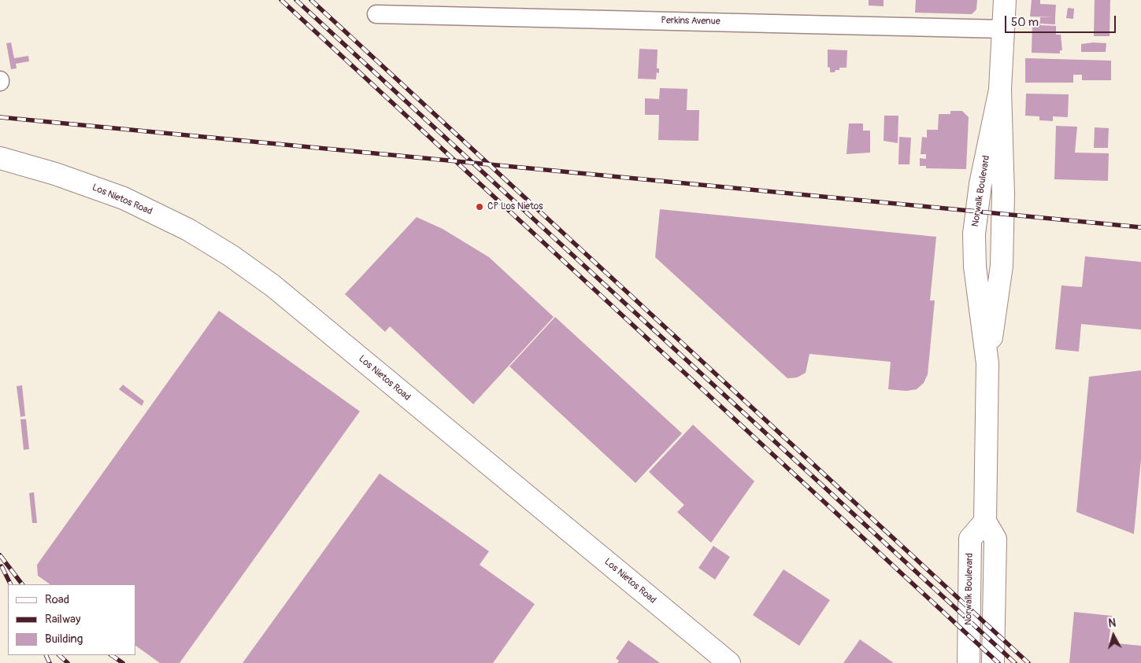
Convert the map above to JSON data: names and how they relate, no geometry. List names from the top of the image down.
{
  "streets": {
    "street": ["Perkins Avenue", "Norwalk Boulevard", "Los Nietos Road"]
  },
  "crossings": [
    ["Perkins Avenue", "Norwalk Boulevard"]
  ],
  "places": ["CP Los Nietos"],
  "legend": ["Road", "Railway", "Building"],
  "scale_bar": "50 m",
  "north": "top"
}
